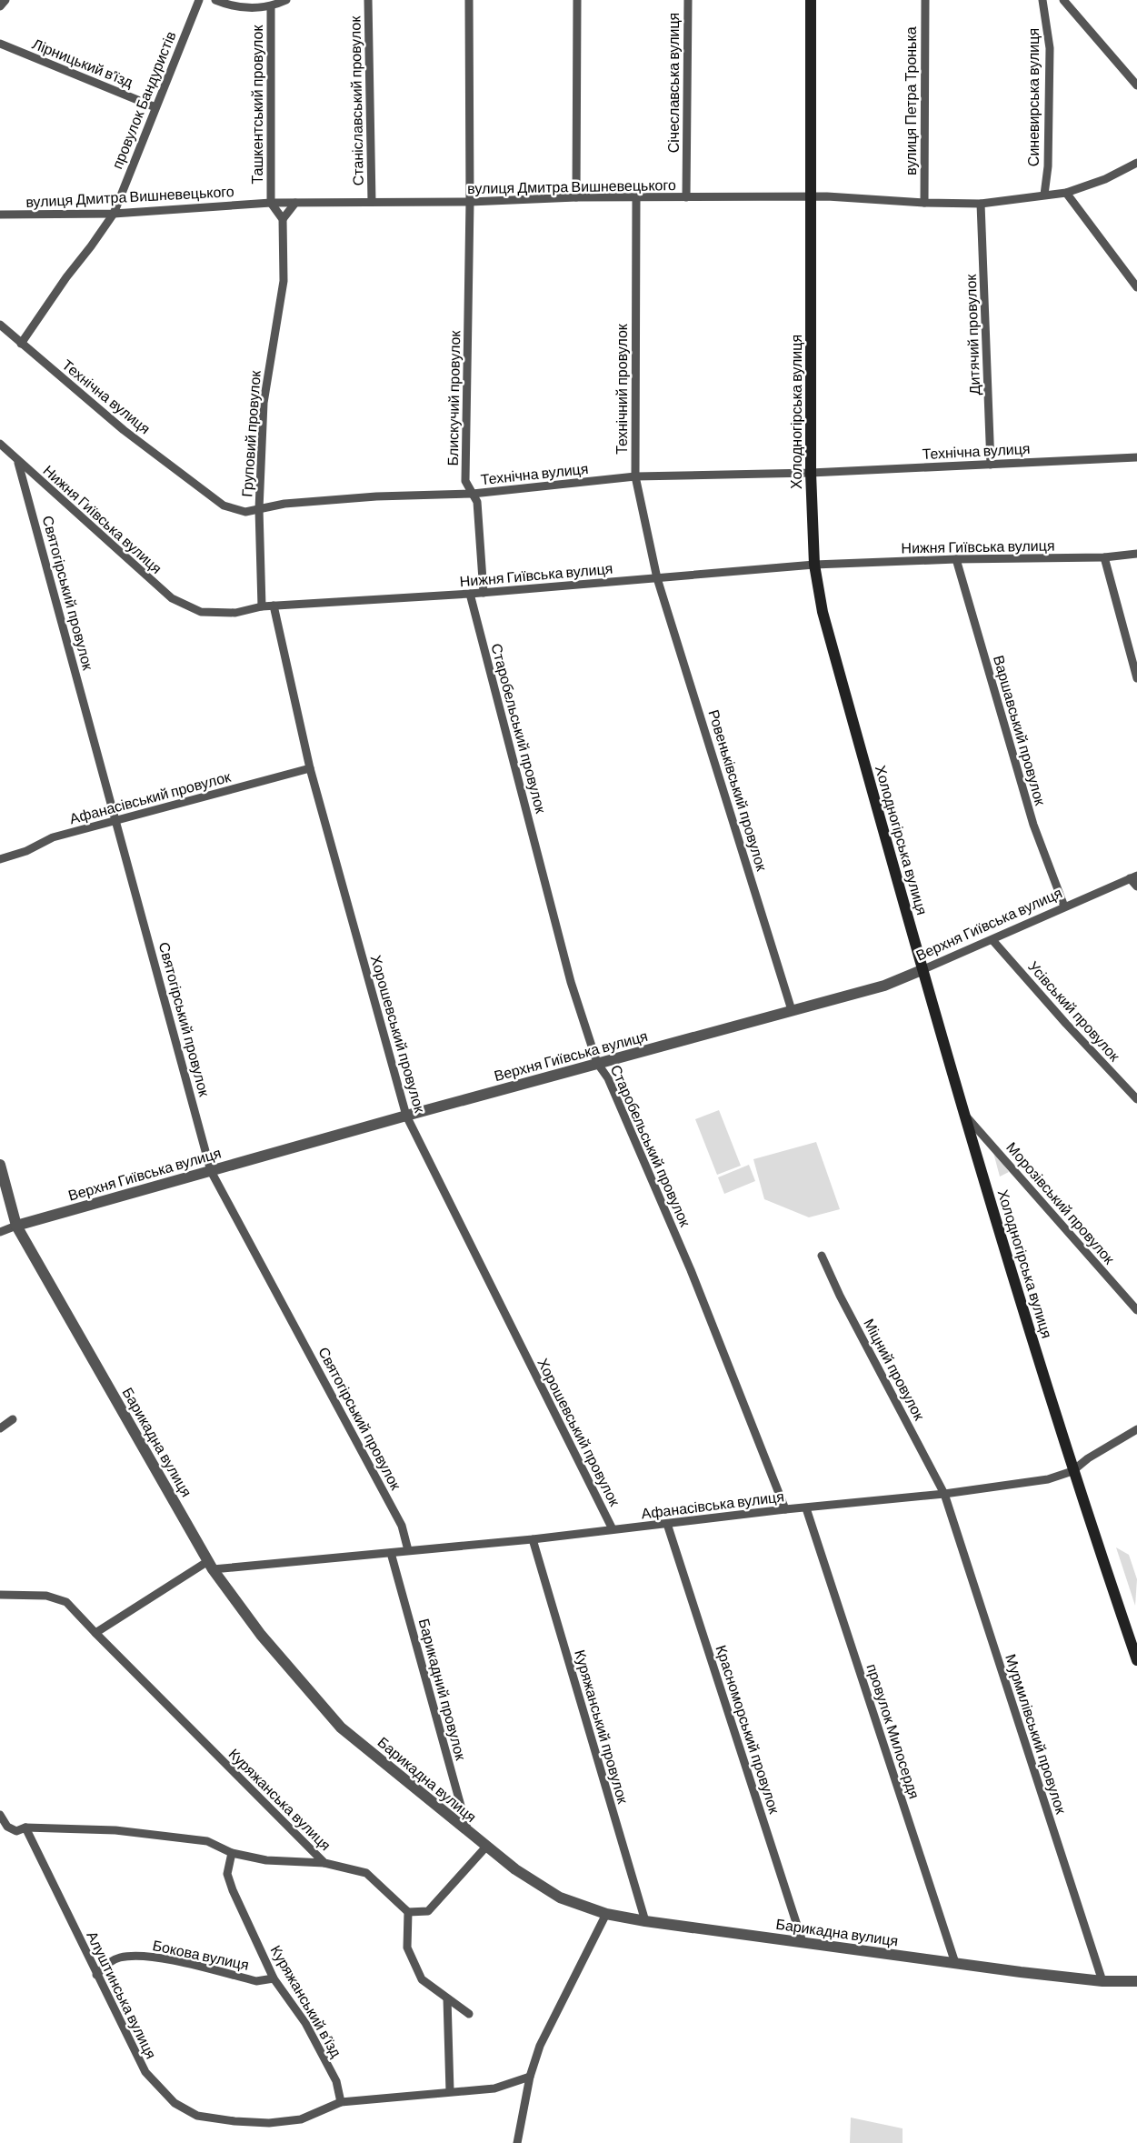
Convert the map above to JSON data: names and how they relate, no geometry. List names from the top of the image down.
{
  "streets": {
    "main road": ["Холодногірська вулиця"],
    "street": [
      "Лірницький в'їзд",
      "Січеславська вулиця",
      "Синевирська вулиця",
      "провулок Бандуристів",
      "Станіславський провулок",
      "вулиця Петра Тронька",
      "Ташкентський провулок",
      "вулиця Дмитра Вишневецького",
      "Дитячий провулок",
      "Технічний провулок",
      "Технічна вулиця",
      "Блискучий провулок",
      "Груповий провулок",
      "Нижня Гиївська вулиця",
      "Святогірський провулок",
      "Старобельський провулок",
      "Варшавський провулок",
      "Ровеньківський провулок",
      "Афанасівський провулок",
      "Верхня Гиївська вулиця",
      "Усівський провулок",
      "Хорошевський провулок",
      "Морозівський провулок",
      "Міцний провулок",
      "Барикадна вулиця",
      "Афанасівська вулиця",
      "Барикадний провулок",
      "Куряжанський провулок",
      "Красноморський провулок",
      "провулок Милосердя",
      "Мурмилівський провулок",
      "Куряжанська вулиця",
      "Бокова вулиця",
      "Алуштинська вулиця",
      "Куряжанський в’їзд"
    ]
  },
  "crossings": [
    ["Лірницький в'їзд", "провулок Бандуристів"],
    ["Січеславська вулиця", "вулиця Дмитра Вишневецького"],
    ["Синевирська вулиця", "вулиця Дмитра Вишневецького"],
    ["провулок Бандуристів", "вулиця Дмитра Вишневецького"],
    ["провулок Бандуристів", "Технічна вулиця"],
    ["Станіславський провулок", "вулиця Дмитра Вишневецького"],
    ["вулиця Петра Тронька", "вулиця Дмитра Вишневецького"],
    ["Ташкентський провулок", "вулиця Дмитра Вишневецького"],
    ["вулиця Дмитра Вишневецького", "Дитячий провулок"],
    ["вулиця Дмитра Вишневецького", "Технічний провулок"],
    ["вулиця Дмитра Вишневецького", "Блискучий провулок"],
    ["вулиця Дмитра Вишневецького", "Холодногірська вулиця"],
    ["Дитячий провулок", "Технічна вулиця"],
    ["Технічний провулок", "Технічна вулиця"],
    ["Технічний провулок", "Нижня Гиївська вулиця"],
    ["Технічний провулок", "Ровеньківський провулок"],
    ["Технічна вулиця", "Блискучий провулок"],
    ["Технічна вулиця", "Холодногірська вулиця"],
    ["Технічна вулиця", "Груповий провулок"],
    ["Блискучий провулок", "Нижня Гиївська вулиця"],
    ["Холодногірська вулиця", "Нижня Гиївська вулиця"],
    ["Холодногірська вулиця", "Верхня Гиївська вулиця"],
    ["Холодногірська вулиця", "Морозівський провулок"],
    ["Холодногірська вулиця", "Афанасівська вулиця"],
    ["Груповий провулок", "Нижня Гиївська вулиця"],
    ["Нижня Гиївська вулиця", "Святогірський провулок"],
    ["Нижня Гиївська вулиця", "Старобельський провулок"],
    ["Нижня Гиївська вулиця", "Варшавський провулок"],
    ["Нижня Гиївська вулиця", "Ровеньківський провулок"],
    ["Нижня Гиївська вулиця", "Хорошевський провулок"],
    ["Святогірський провулок", "Афанасівський провулок"],
    ["Святогірський провулок", "Верхня Гиївська вулиця"],
    ["Святогірський провулок", "Афанасівська вулиця"],
    ["Старобельський провулок", "Верхня Гиївська вулиця"],
    ["Старобельський провулок", "Афанасівська вулиця"],
    ["Варшавський провулок", "Верхня Гиївська вулиця"],
    ["Ровеньківський провулок", "Верхня Гиївська вулиця"],
    ["Афанасівський провулок", "Хорошевський провулок"],
    ["Верхня Гиївська вулиця", "Усівський провулок"],
    ["Верхня Гиївська вулиця", "Хорошевський провулок"],
    ["Верхня Гиївська вулиця", "Барикадна вулиця"],
    ["Хорошевський провулок", "Афанасівська вулиця"],
    ["Міцний провулок", "Афанасівська вулиця"],
    ["Міцний провулок", "Мурмилівський провулок"],
    ["Барикадна вулиця", "Афанасівська вулиця"],
    ["Барикадна вулиця", "Барикадний провулок"],
    ["Барикадна вулиця", "Куряжанський провулок"],
    ["Барикадна вулиця", "Красноморський провулок"],
    ["Барикадна вулиця", "провулок Милосердя"],
    ["Барикадна вулиця", "Мурмилівський провулок"],
    ["Афанасівська вулиця", "Барикадний провулок"],
    ["Афанасівська вулиця", "Куряжанський провулок"],
    ["Афанасівська вулиця", "Красноморський провулок"],
    ["Афанасівська вулиця", "провулок Милосердя"],
    ["Афанасівська вулиця", "Мурмилівський провулок"],
    ["Афанасівська вулиця", "Куряжанська вулиця"],
    ["Бокова вулиця", "Алуштинська вулиця"],
    ["Бокова вулиця", "Куряжанський в’їзд"],
    ["Алуштинська вулиця", "Куряжанський в’їзд"]
  ]
}
